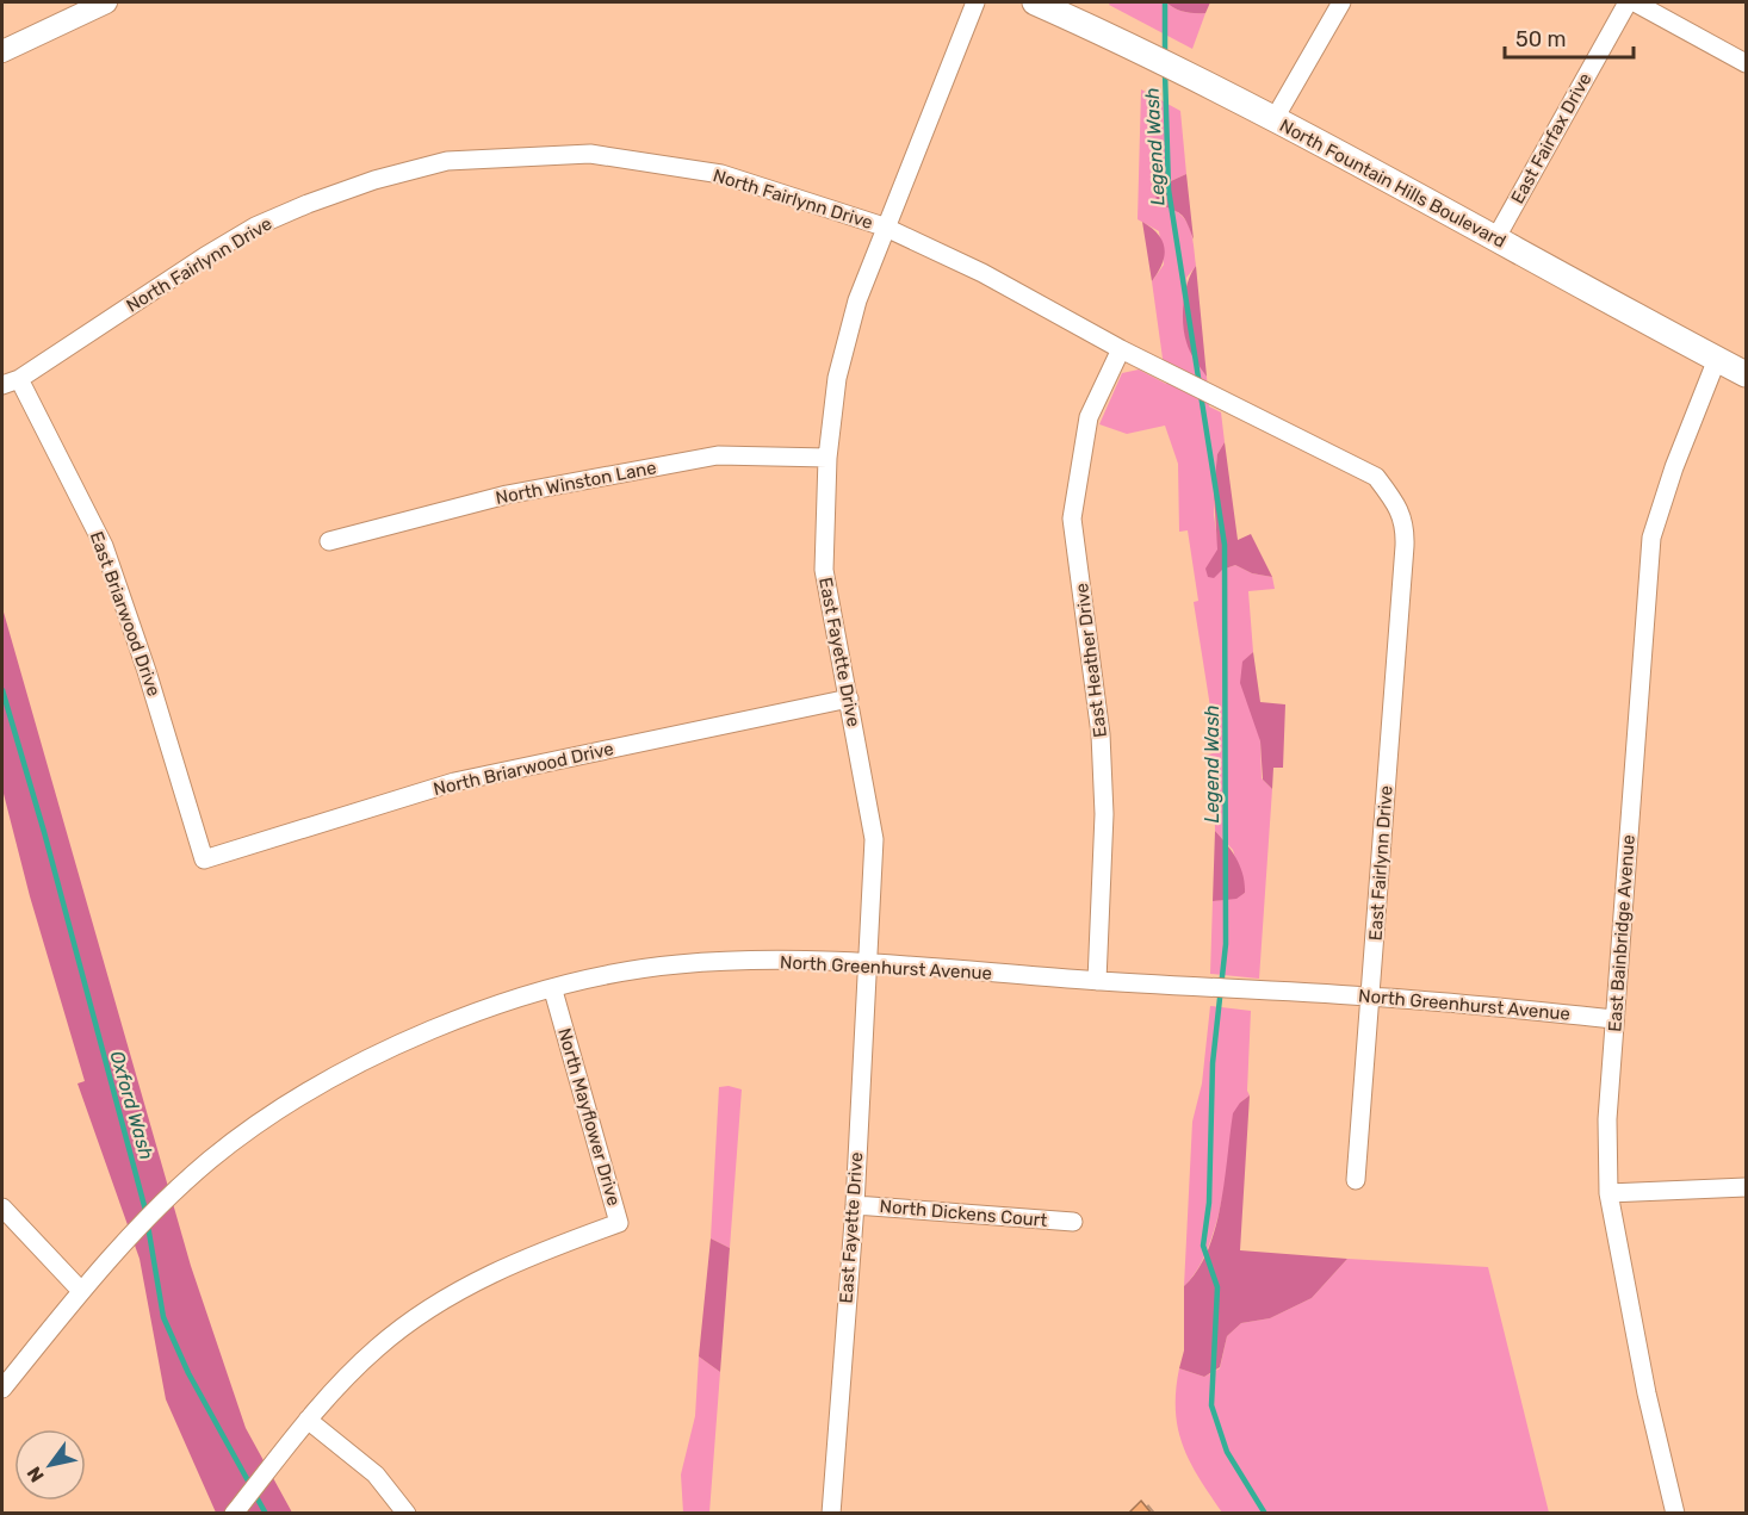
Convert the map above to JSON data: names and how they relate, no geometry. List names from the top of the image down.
{
  "streets": {
    "main road": ["North Fountain Hills Boulevard"],
    "street": [
      "East Fairfax Drive",
      "North Fairlynn Drive",
      "North Winston Lane",
      "East Briarwood Drive",
      "East Fayette Drive",
      "East Heather Drive",
      "North Briarwood Drive",
      "East Fairlynn Drive",
      "East Bainbridge Avenue",
      "North Greenhurst Avenue",
      "North Mayflower Drive",
      "North Dickens Court"
    ]
  },
  "crossings": [
    ["East Fairfax Drive", "North Fountain Hills Boulevard"],
    ["North Fountain Hills Boulevard", "East Bainbridge Avenue"],
    ["North Fairlynn Drive", "East Briarwood Drive"],
    ["North Fairlynn Drive", "East Fayette Drive"],
    ["North Fairlynn Drive", "East Heather Drive"],
    ["North Fairlynn Drive", "East Fairlynn Drive"],
    ["North Winston Lane", "East Fayette Drive"],
    ["East Briarwood Drive", "North Briarwood Drive"],
    ["East Fayette Drive", "North Briarwood Drive"],
    ["East Fayette Drive", "North Greenhurst Avenue"],
    ["East Fayette Drive", "North Dickens Court"],
    ["East Heather Drive", "North Greenhurst Avenue"],
    ["East Fairlynn Drive", "North Greenhurst Avenue"],
    ["East Bainbridge Avenue", "North Greenhurst Avenue"],
    ["North Greenhurst Avenue", "North Mayflower Drive"]
  ],
  "water": ["Legend Wash", "Oxford Wash"],
  "scale_bar": "50 m",
  "north": "bottom left"
}
